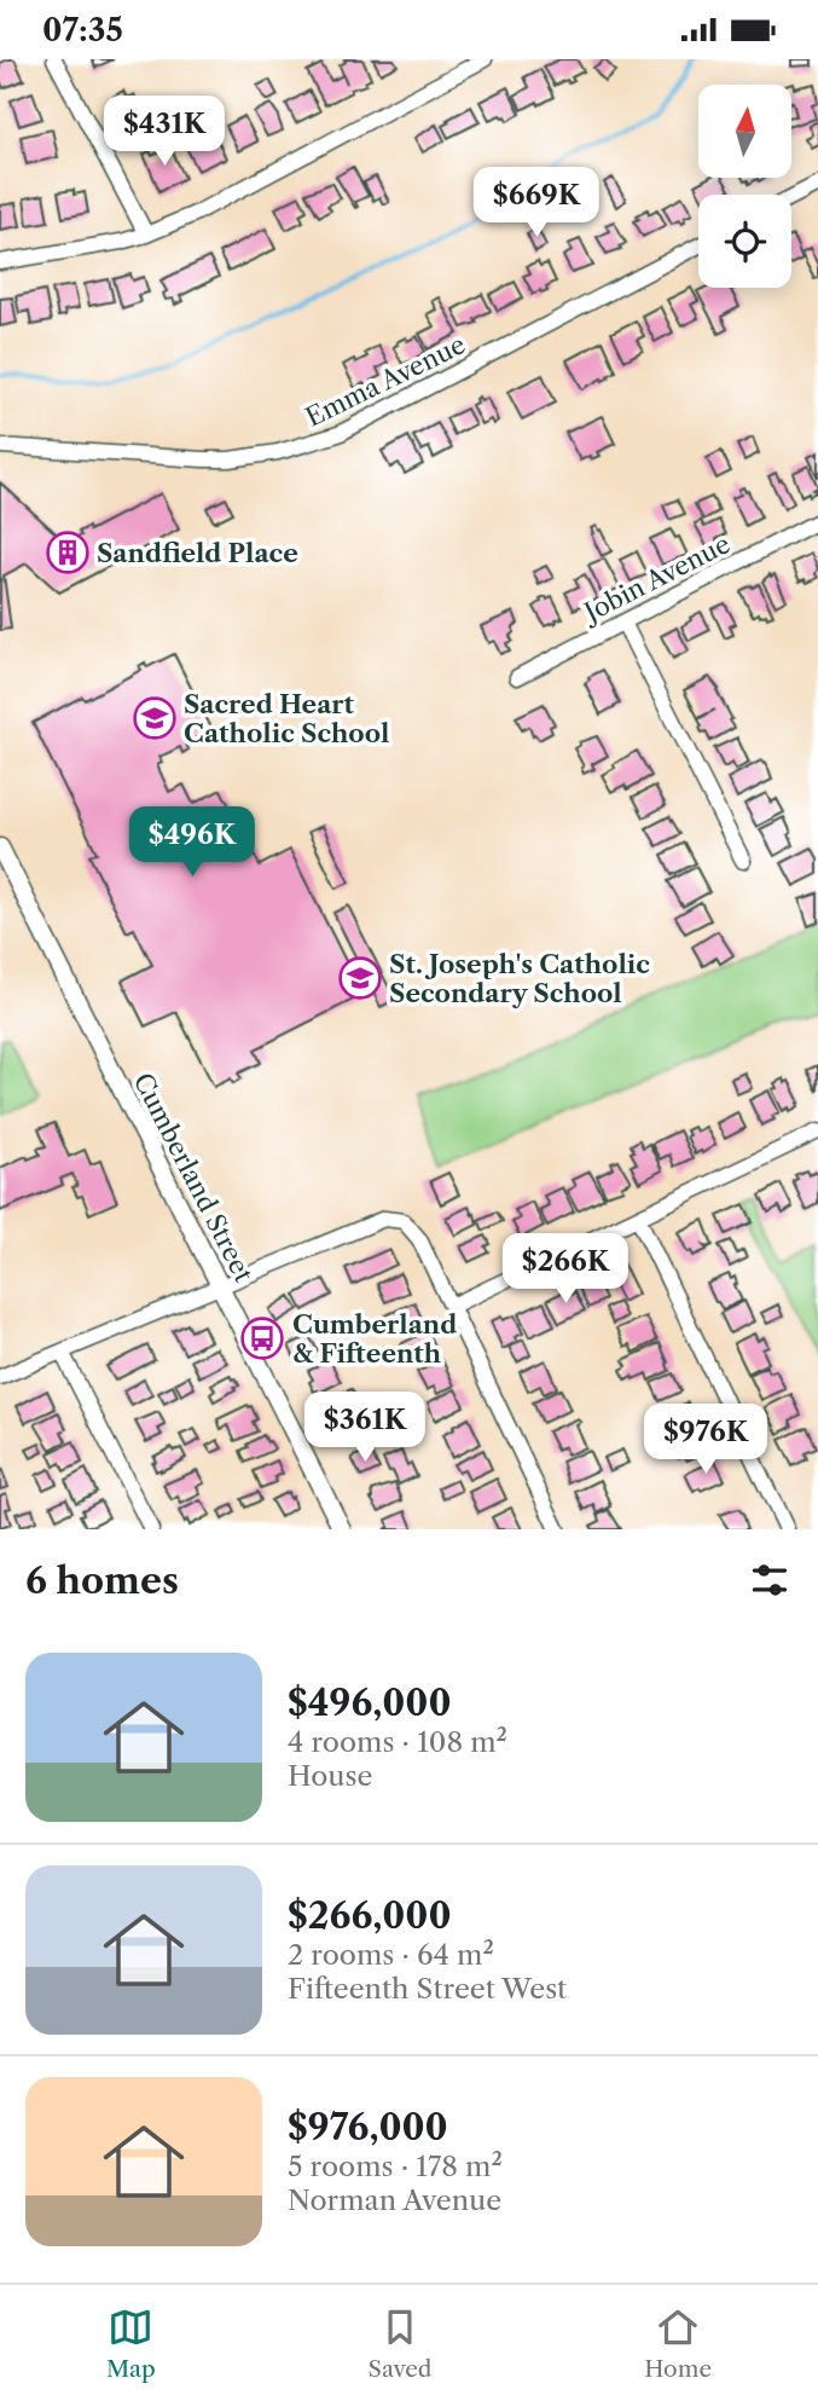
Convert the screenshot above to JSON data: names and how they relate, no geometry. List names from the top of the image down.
{
  "streets": {
    "street": ["Emma Avenue", "Jobin Avenue", "Cumberland Street"]
  },
  "places": {
    "building": ["Sandfield Place"],
    "school or university": ["Sacred Heart Catholic School", "St. Joseph's Catholic Secondary School"],
    "bus stop": ["Cumberland & Fifteenth"]
  },
  "north": "top",
  "page": {
    "status": "07:35",
    "price": [
      "$431K",
      "$669K",
      "$496K",
      "$266K",
      "$361K",
      "$976K"
    ],
    "heading": "6 homes",
    "list": [
      {
        "name": "$496,000",
        "note": "4 rooms · 108 m² · House"
      },
      {
        "name": "$266,000",
        "note": "2 rooms · 64 m² · Fifteenth Street West"
      },
      {
        "name": "$976,000",
        "note": "5 rooms · 178 m² · Norman Avenue"
      }
    ],
    "tabs": ["Map", "Saved", "Home"]
  }
}
